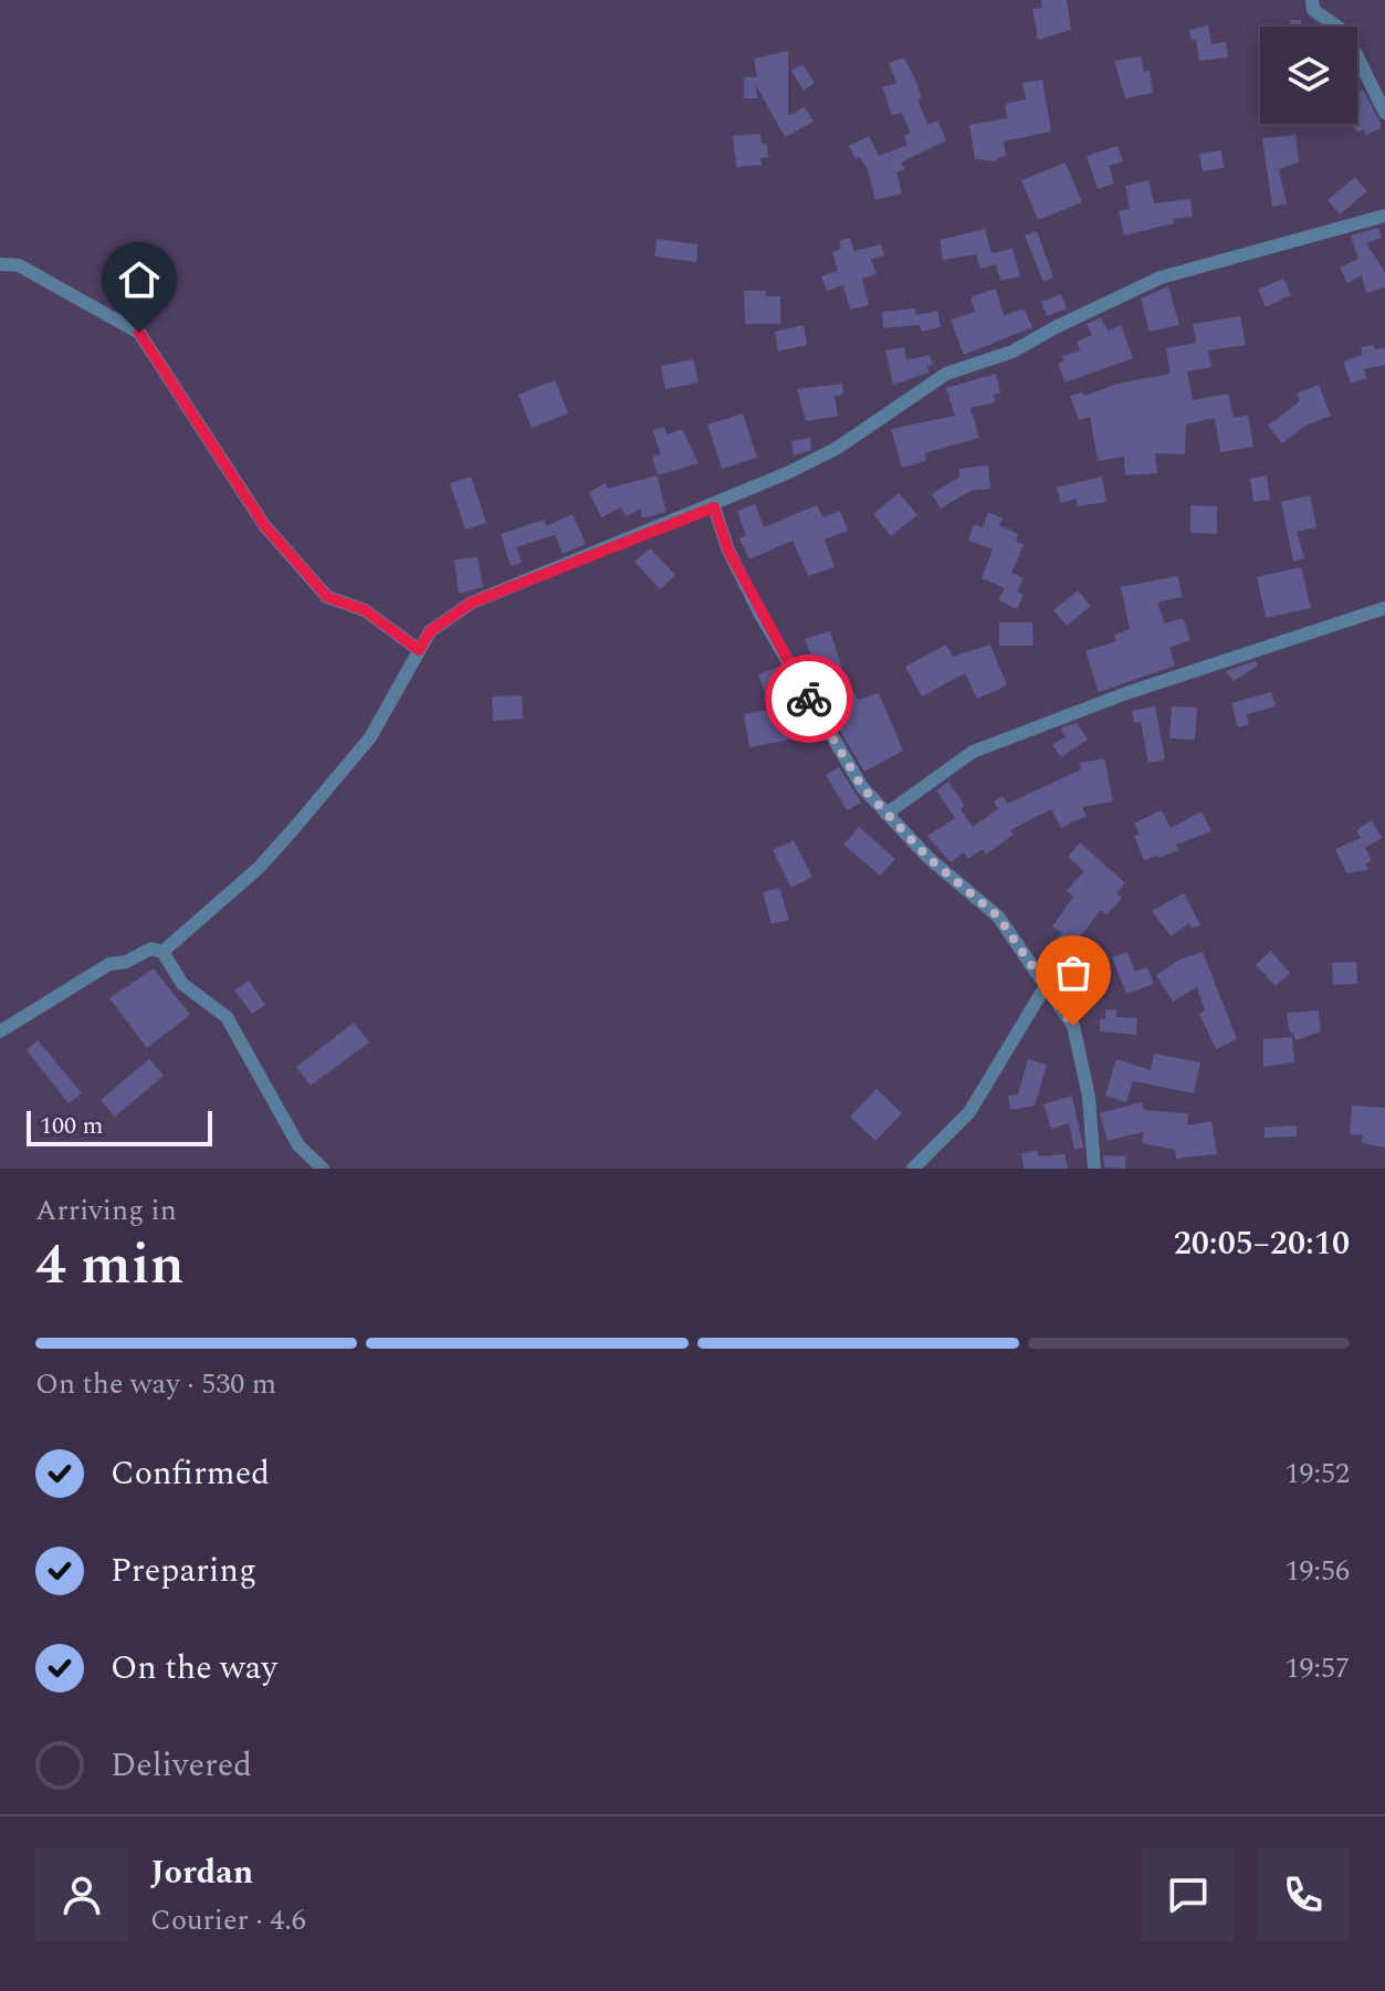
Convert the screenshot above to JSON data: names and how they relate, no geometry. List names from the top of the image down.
{
  "scale_bar": "100 m",
  "page": {
    "scale": "100 m",
    "heading": ["4 min", "Arriving in", "20:05–20:10"],
    "panel": ["Jordan", "Courier · 4.6"],
    "bar": "On the way · 530 m",
    "list": [
      ["Confirmed", "19:52"],
      ["Preparing", "19:56"],
      ["On the way", "19:57"],
      "Delivered"
    ]
  }
}
